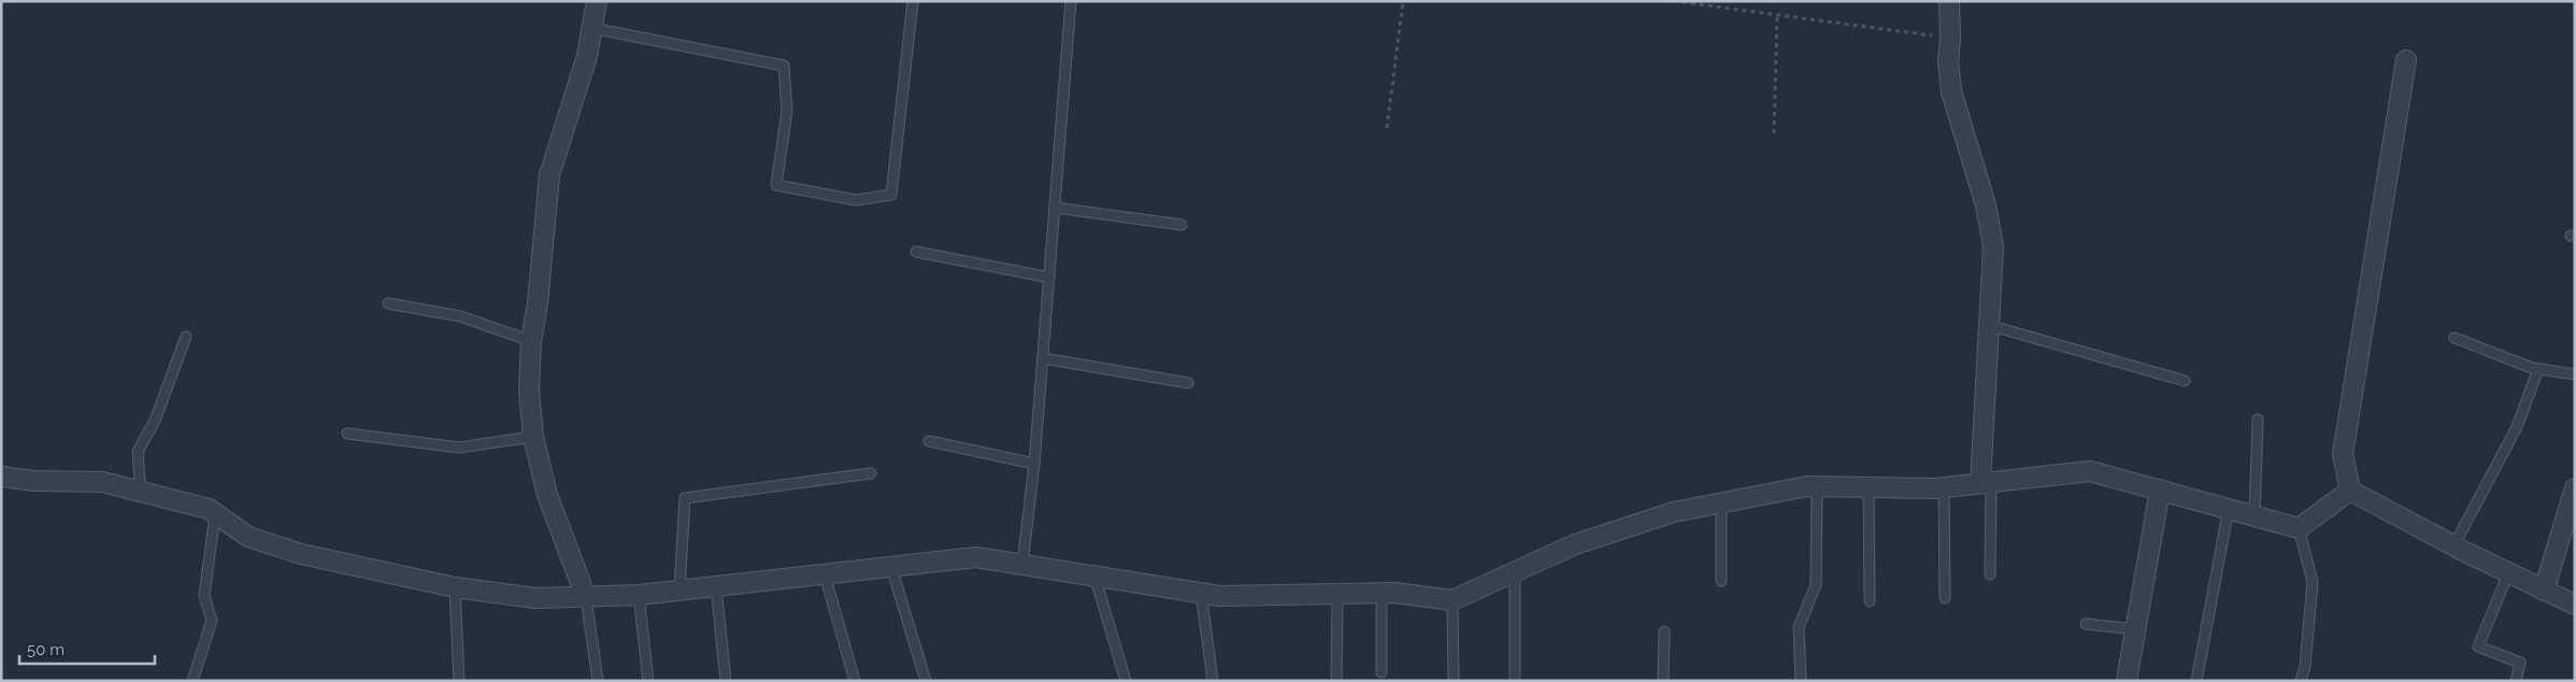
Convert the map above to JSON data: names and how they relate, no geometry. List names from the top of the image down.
{
  "scale_bar": "50 m"
}
